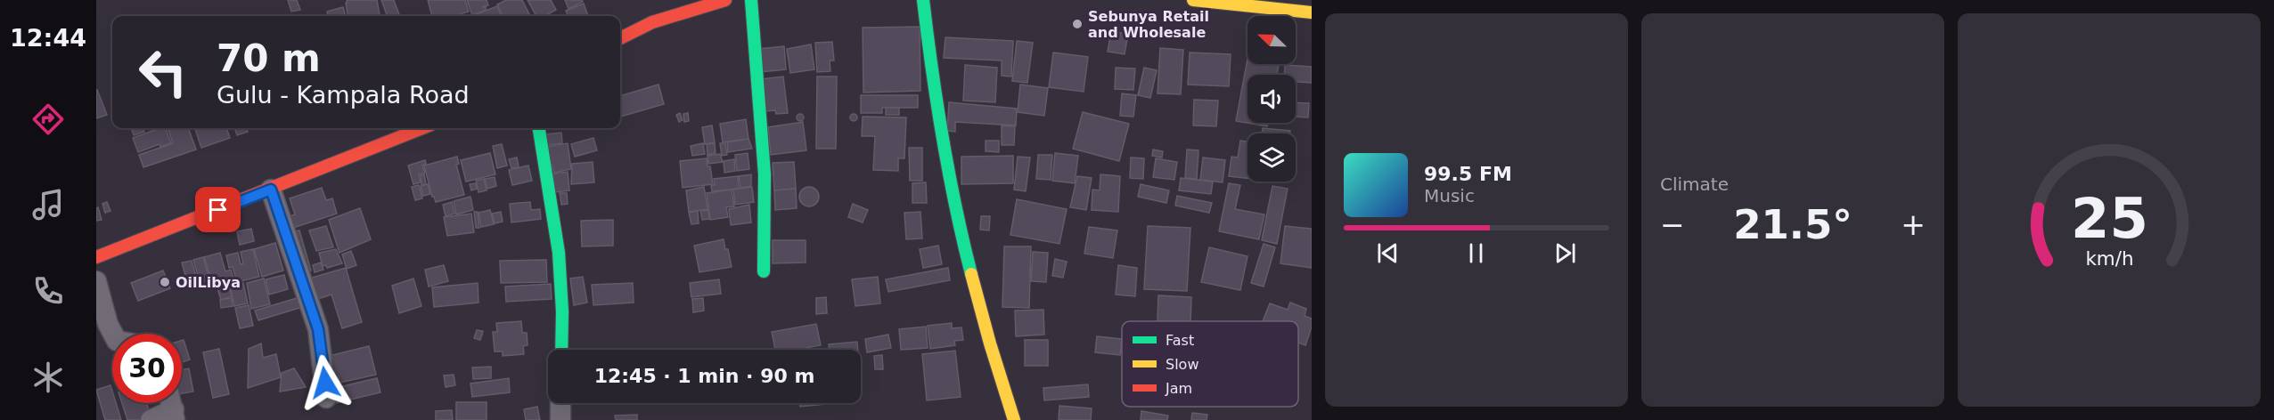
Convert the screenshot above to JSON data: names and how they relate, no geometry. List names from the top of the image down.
{
  "places": ["Sebunya Retail and Wholesale", "OilLibya"],
  "legend": ["Fast", "Slow", "Jam"],
  "north": "top left",
  "page": {
    "tabs": "12:44",
    "tile": "Climate",
    "turn": ["70 m", "Gulu - Kampala Road"],
    "song": ["99.5 FM", "Music"],
    "heat": ["−", "21.5°", "+"],
    "limit": "30",
    "trip": "12:45 · 1 min · 90 m",
    "gauge": ["25", "km/h"]
  }
}
